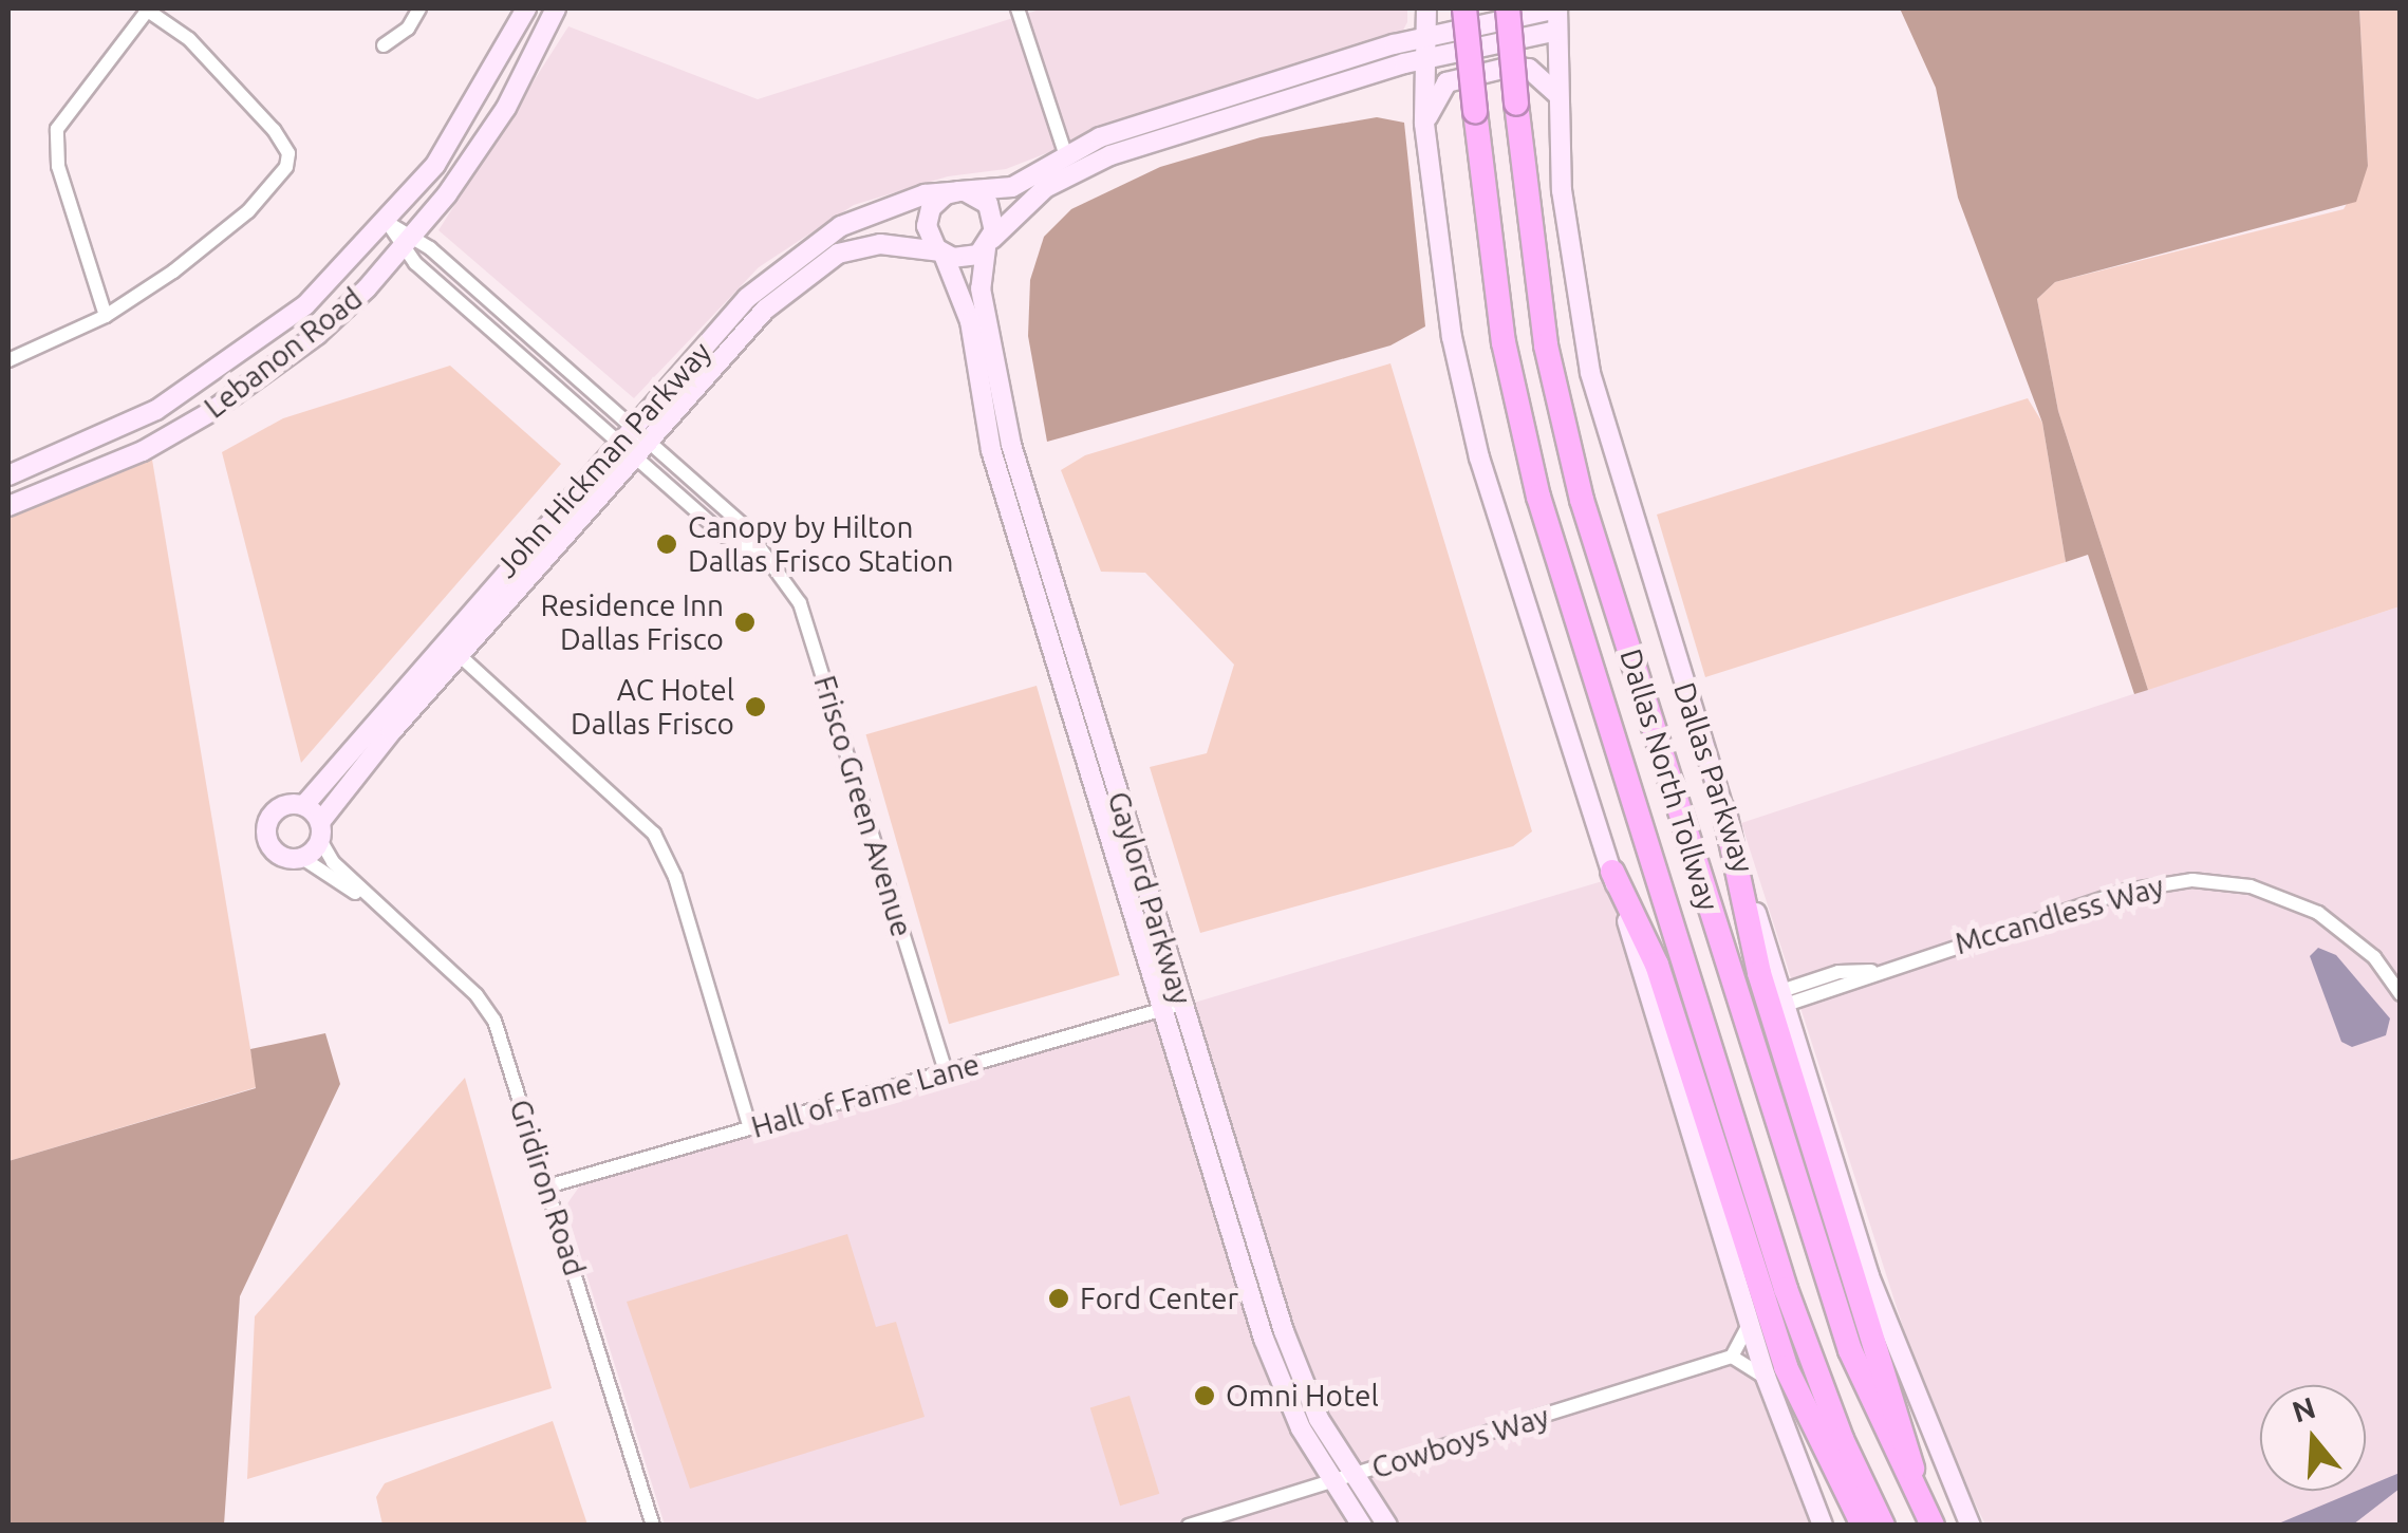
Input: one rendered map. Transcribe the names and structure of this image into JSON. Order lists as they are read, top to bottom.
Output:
{
  "streets": {
    "highway": ["Dallas North Tollway"],
    "street": [
      "Lebanon Road",
      "John Hickman Parkway",
      "Dallas Parkway",
      "Frisco Green Avenue",
      "Gaylord Parkway",
      "Mccandless Way",
      "Hall of Fame Lane",
      "Gridiron Road",
      "Cowboys Way"
    ]
  },
  "crossings": [
    ["Lebanon Road", "Frisco Green Avenue"],
    ["John Hickman Parkway", "Dallas Parkway"],
    ["John Hickman Parkway", "Frisco Green Avenue"],
    ["John Hickman Parkway", "Gaylord Parkway"],
    ["John Hickman Parkway", "Gridiron Road"],
    ["Dallas Parkway", "Mccandless Way"],
    ["Frisco Green Avenue", "Hall of Fame Lane"],
    ["Gaylord Parkway", "Hall of Fame Lane"],
    ["Gaylord Parkway", "Cowboys Way"],
    ["Hall of Fame Lane", "Gridiron Road"]
  ],
  "places": [
    "Canopy by Hilton Dallas Frisco Station",
    "Residence Inn Dallas Frisco",
    "AC Hotel Dallas Frisco",
    "Ford Center",
    "Omni Hotel"
  ],
  "north": "top"
}
